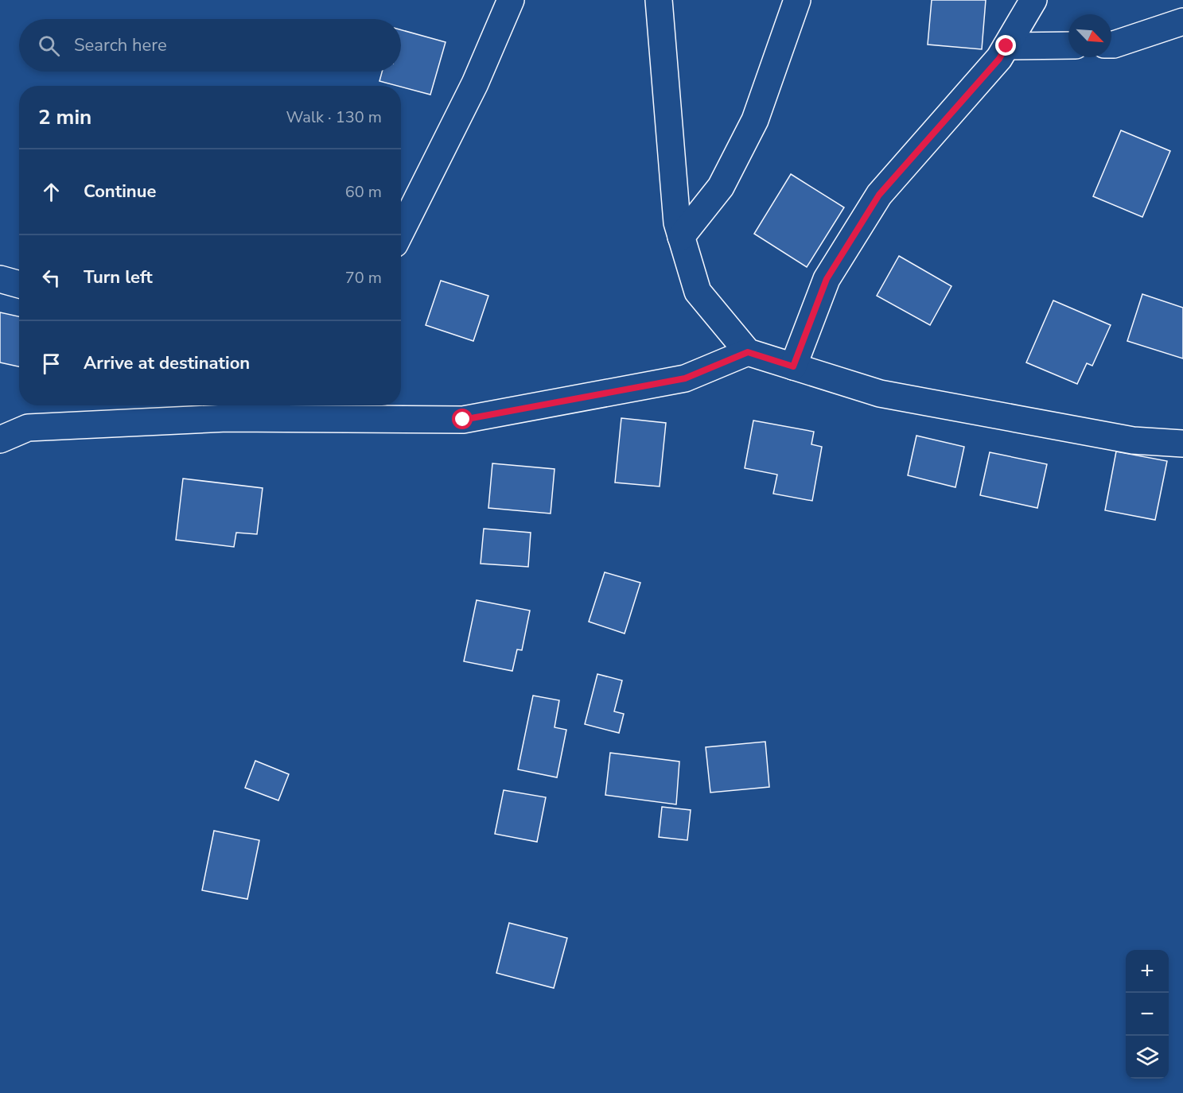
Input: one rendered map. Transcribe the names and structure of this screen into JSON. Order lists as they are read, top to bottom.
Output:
{
  "north": "bottom right",
  "page": {
    "search": "Search here",
    "heading": ["2 min", "Walk · 130 m"],
    "list": [
      ["Continue", "60 m"],
      ["Turn left", "70 m"],
      "Arrive at destination"
    ],
    "map_buttons": ["+", "−"]
  }
}
